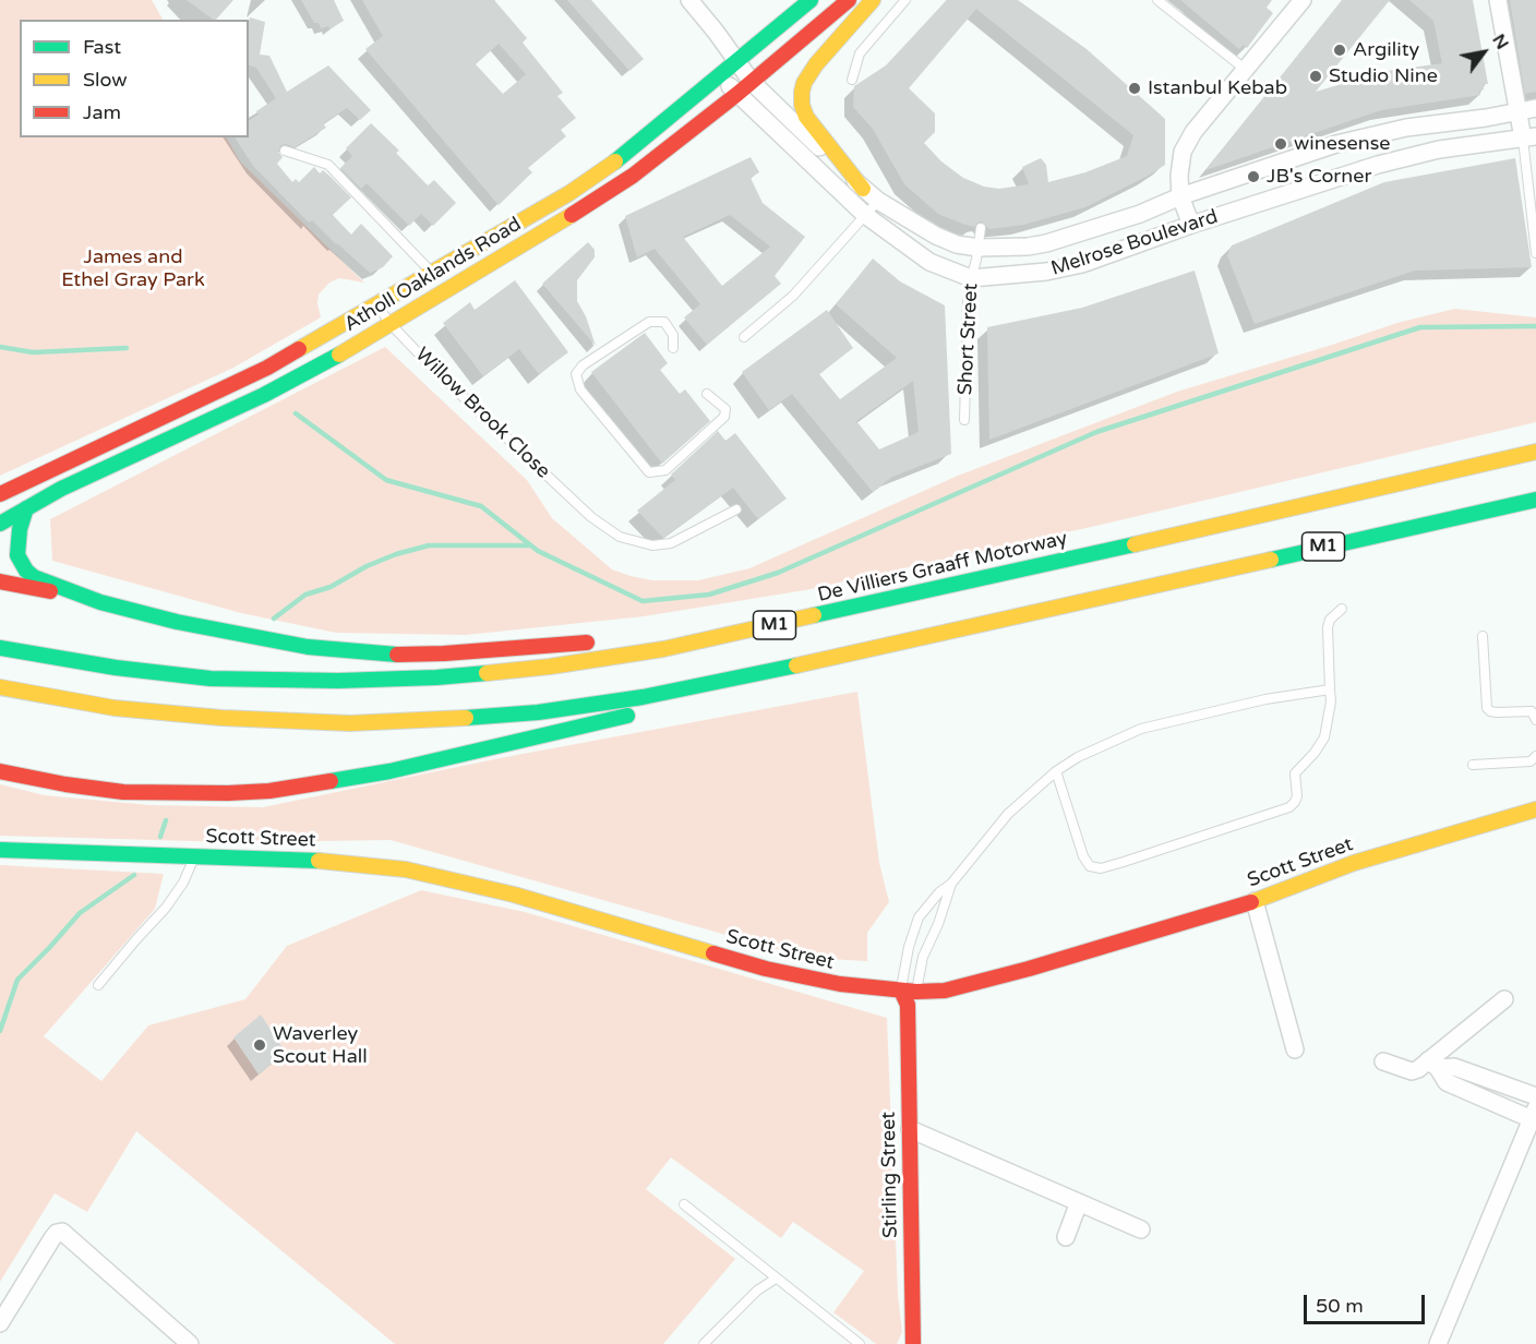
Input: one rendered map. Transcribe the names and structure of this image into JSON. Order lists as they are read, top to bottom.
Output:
{
  "streets": {
    "main road": [
      "Atholl Oaklands Road",
      "M1",
      "De Villiers Graaff Motorway",
      "Scott Street",
      "Stirling Street"
    ],
    "street": ["Melrose Boulevard"],
    "lane": ["Short Street", "Willow Brook Close"]
  },
  "crossings": [
    ["Melrose Boulevard", "Atholl Oaklands Road"],
    ["Melrose Boulevard", "Short Street"],
    ["Atholl Oaklands Road", "Willow Brook Close"],
    ["Scott Street", "Stirling Street"]
  ],
  "parks": ["James and Ethel Gray Park"],
  "places": [
    "Argility",
    "Studio Nine",
    "Istanbul Kebab",
    "winesense",
    "JB's Corner",
    "Waverley Scout Hall"
  ],
  "legend": ["Fast", "Slow", "Jam"],
  "scale_bar": "50 m",
  "north": "top right"
}
